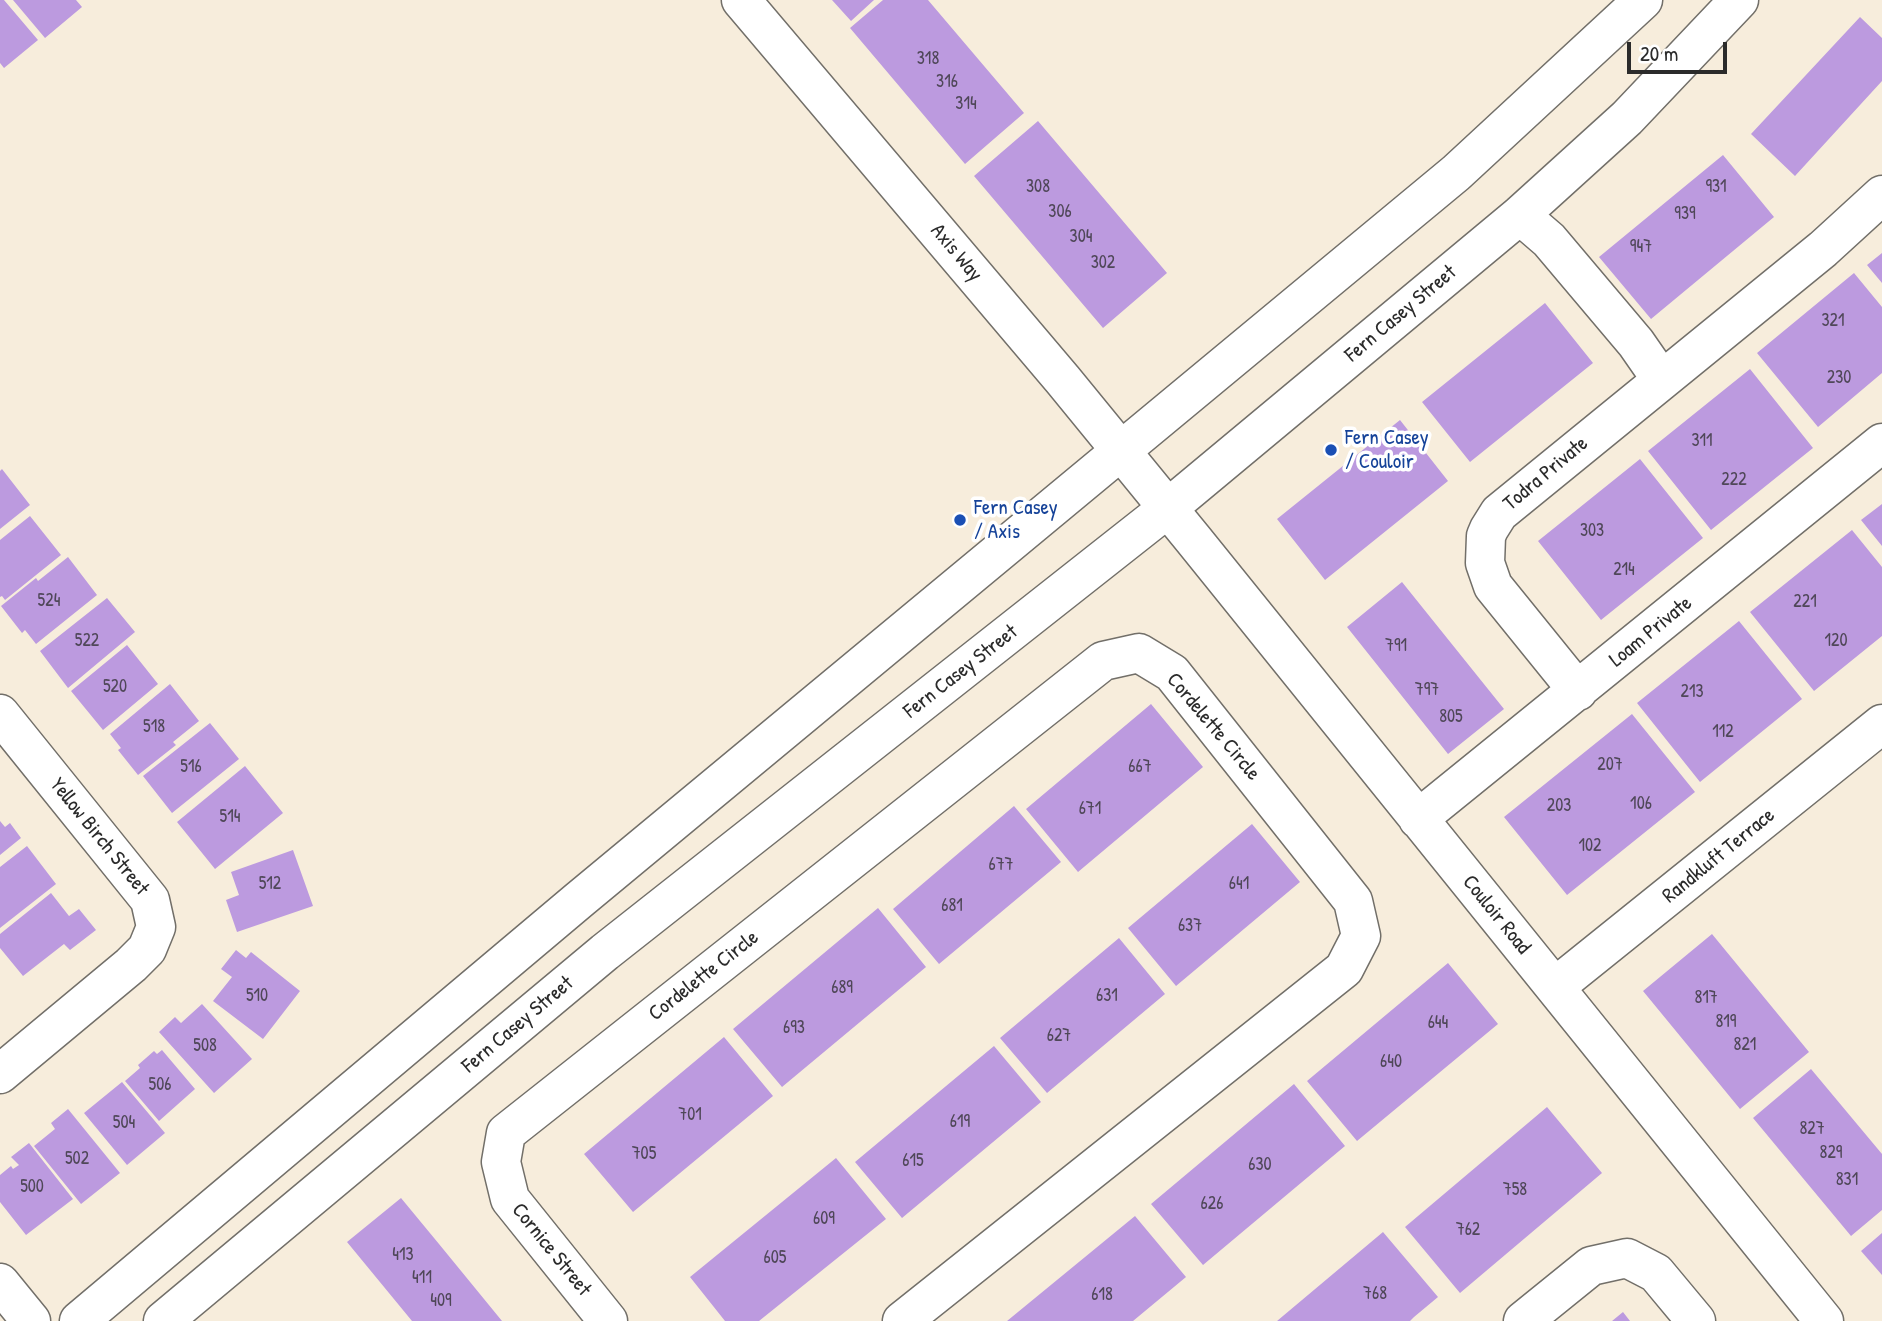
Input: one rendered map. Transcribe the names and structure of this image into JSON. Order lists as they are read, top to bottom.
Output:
{
  "streets": {
    "street": [
      "Axis Way",
      "Fern Casey Street",
      "Todra Private",
      "Loam Private",
      "Cordelette Circle",
      "Yellow Birch Street",
      "Randkluft Terrace",
      "Couloir Road",
      "Cornice Street"
    ]
  },
  "crossings": [
    ["Axis Way", "Fern Casey Street"],
    ["Axis Way", "Couloir Road"],
    ["Fern Casey Street", "Couloir Road"],
    ["Todra Private", "Loam Private"],
    ["Loam Private", "Couloir Road"],
    ["Cordelette Circle", "Cornice Street"],
    ["Randkluft Terrace", "Couloir Road"]
  ],
  "places": ["Fern Casey / Couloir", "Fern Casey / Axis"],
  "house_numbers": [
    "318",
    "316",
    "314",
    "308",
    "931",
    "306",
    "939",
    "304",
    "947",
    "302",
    "321",
    "230",
    "311",
    "222",
    "303",
    "214",
    "524",
    "221",
    "522",
    "120",
    "791",
    "520",
    "797",
    "213",
    "805",
    "518",
    "112",
    "207",
    "516",
    "667",
    "106",
    "203",
    "671",
    "514",
    "102",
    "677",
    "512",
    "641",
    "681",
    "637",
    "689",
    "510",
    "631",
    "817",
    "819",
    "644",
    "693",
    "627",
    "821",
    "508",
    "640",
    "506",
    "701",
    "619",
    "504",
    "827",
    "829",
    "705",
    "502",
    "615",
    "630",
    "831",
    "500",
    "758",
    "626",
    "609",
    "762",
    "413",
    "605",
    "411",
    "768",
    "618",
    "409"
  ],
  "scale_bar": "20 m"
}
